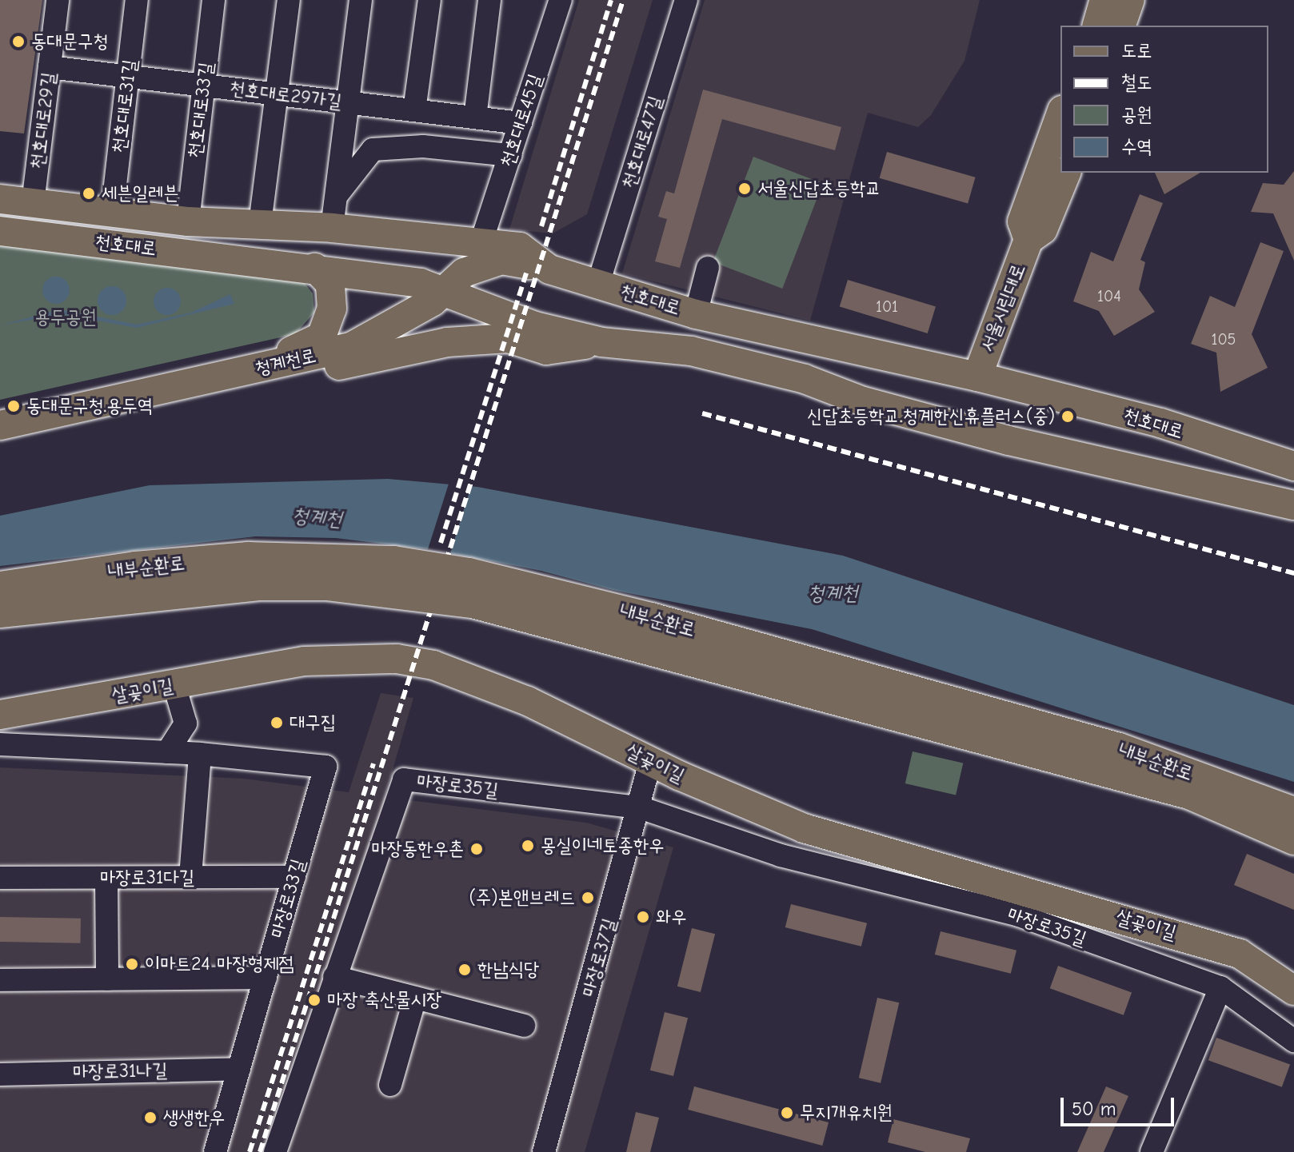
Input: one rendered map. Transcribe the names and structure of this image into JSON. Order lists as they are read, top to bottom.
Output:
{
  "streets": {
    "highway": ["내부순환로"],
    "main road": [
      "천호대로",
      "서울시립대로",
      "청계천로",
      "살곶이길"
    ],
    "street": [
      "천호대로29가길",
      "천호대로31길",
      "천호대로33길",
      "천호대로29길",
      "천호대로45길",
      "천호대로47길",
      "마장로35길",
      "마장로31다길",
      "마장로33길",
      "마장로37길",
      "마장로31나길"
    ]
  },
  "crossings": [
    ["천호대로29가길", "천호대로31길"],
    ["천호대로29가길", "천호대로33길"],
    ["천호대로29가길", "천호대로29길"],
    ["천호대로29가길", "천호대로45길"],
    ["천호대로31길", "천호대로"],
    ["천호대로33길", "천호대로"],
    ["천호대로29길", "천호대로"],
    ["천호대로45길", "천호대로"],
    ["천호대로47길", "천호대로"],
    ["천호대로", "서울시립대로"],
    ["천호대로", "청계천로"],
    ["살곶이길", "마장로37길"],
    ["마장로35길", "마장로37길"],
    ["마장로31다길", "마장로33길"],
    ["마장로33길", "마장로31나길"]
  ],
  "water": ["청계천"],
  "parks": ["용두공원"],
  "places": [
    "동대문구청",
    "서울신답초등학교",
    "세븐일레븐",
    "동대문구청.용두역",
    "신답초등학교.청계한신휴플러스(중)",
    "대구집",
    "몽실이네토종한우",
    "마장동한우촌",
    "(주)본앤브레드",
    "와우",
    "이마트24 마장형제점",
    "한남식당",
    "마장 축산물시장",
    "무지개유치원",
    "생생한우"
  ],
  "house_numbers": ["104", "101", "105"],
  "legend": [
    "도로",
    "철도",
    "공원",
    "수역"
  ],
  "scale_bar": "50 m"
}
